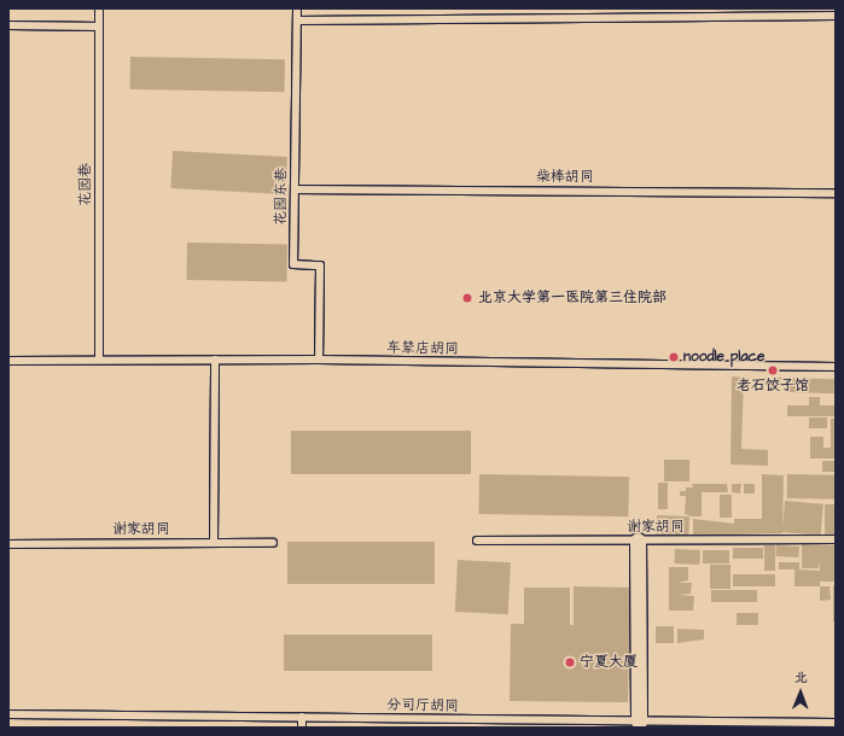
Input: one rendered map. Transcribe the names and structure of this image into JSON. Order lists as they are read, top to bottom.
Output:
{
  "streets": {
    "lane": [
      "柴棒胡同",
      "花园巷",
      "花园东巷",
      "车辇店胡同",
      "谢家胡同",
      "分司厅胡同"
    ]
  },
  "crossings": [
    ["柴棒胡同", "花园东巷"],
    ["花园巷", "车辇店胡同"],
    ["花园东巷", "车辇店胡同"]
  ],
  "places": [
    "北京大学第一医院第三住院部",
    "noodle place",
    "老石饺子馆",
    "宁夏大厦"
  ],
  "north": "top"
}
